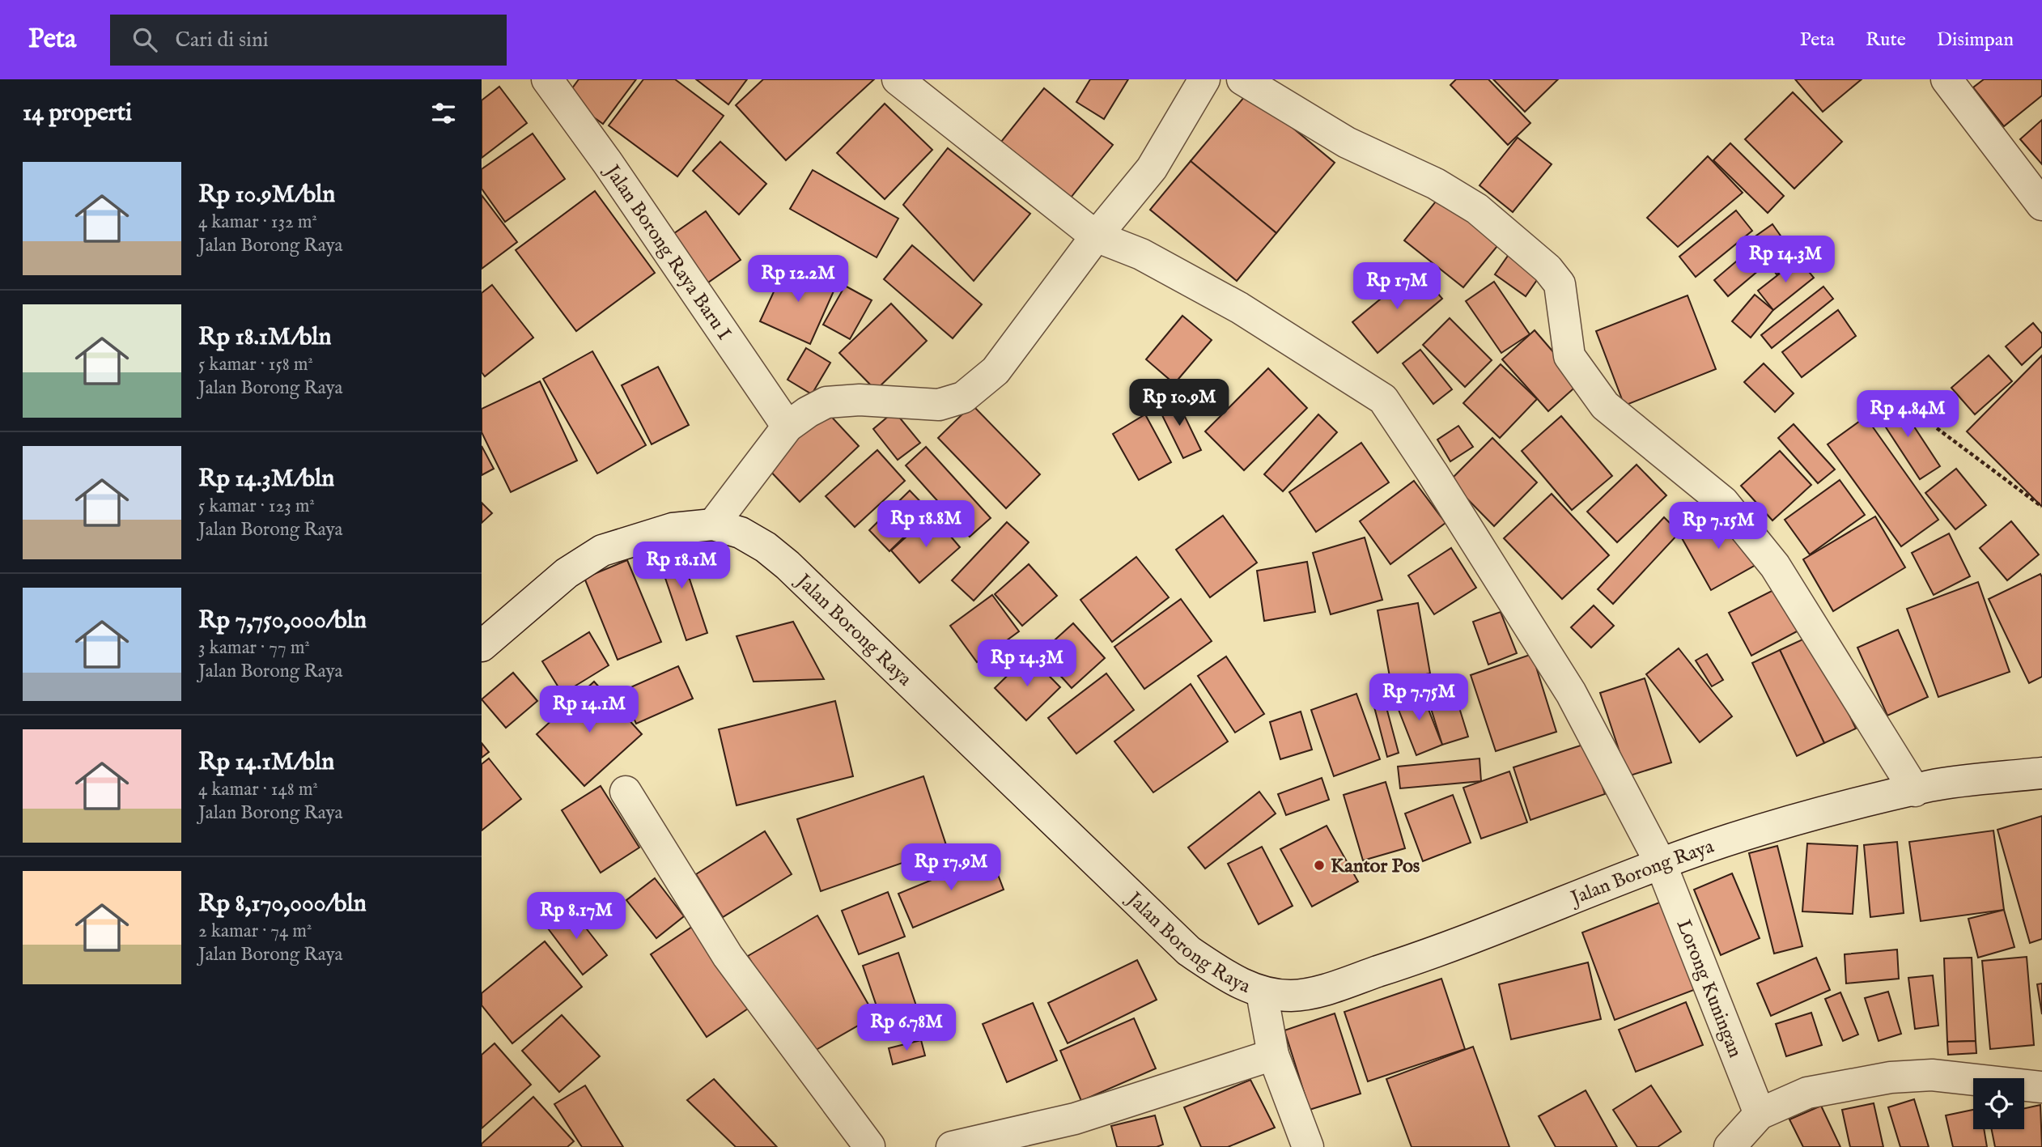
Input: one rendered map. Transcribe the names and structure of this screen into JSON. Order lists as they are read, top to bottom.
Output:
{
  "streets": {
    "street": ["Jalan Borong Raya Baru I", "Jalan Borong Raya", "Lorong Kuningan"]
  },
  "crossings": [
    ["Jalan Borong Raya", "Lorong Kuningan"]
  ],
  "places": ["Kantor Pos"],
  "page": {
    "header": "Peta",
    "search": "Cari di sini",
    "nav": ["Peta", "Rute", "Disimpan"],
    "heading": "14 properti",
    "list": [
      {
        "name": "Rp 10.9M/bln",
        "note": "4 kamar · 132 m² · Jalan Borong Raya"
      },
      {
        "name": "Rp 18.1M/bln",
        "note": "5 kamar · 158 m² · Jalan Borong Raya"
      },
      {
        "name": "Rp 14.3M/bln",
        "note": "5 kamar · 123 m² · Jalan Borong Raya"
      },
      {
        "name": "Rp 7,750,000/bln",
        "note": "3 kamar · 77 m² · Jalan Borong Raya"
      },
      {
        "name": "Rp 14.1M/bln",
        "note": "4 kamar · 148 m² · Jalan Borong Raya"
      },
      {
        "name": "Rp 8,170,000/bln",
        "note": "2 kamar · 74 m² · Jalan Borong Raya"
      }
    ],
    "price": [
      "Rp 14.3M",
      "Rp 12.2M",
      "Rp 17M",
      "Rp 10.9M",
      "Rp 4.84M",
      "Rp 18.8M",
      "Rp 7.15M",
      "Rp 18.1M",
      "Rp 14.3M",
      "Rp 7.75M",
      "Rp 14.1M",
      "Rp 17.9M",
      "Rp 8.17M",
      "Rp 6.78M"
    ]
  }
}
